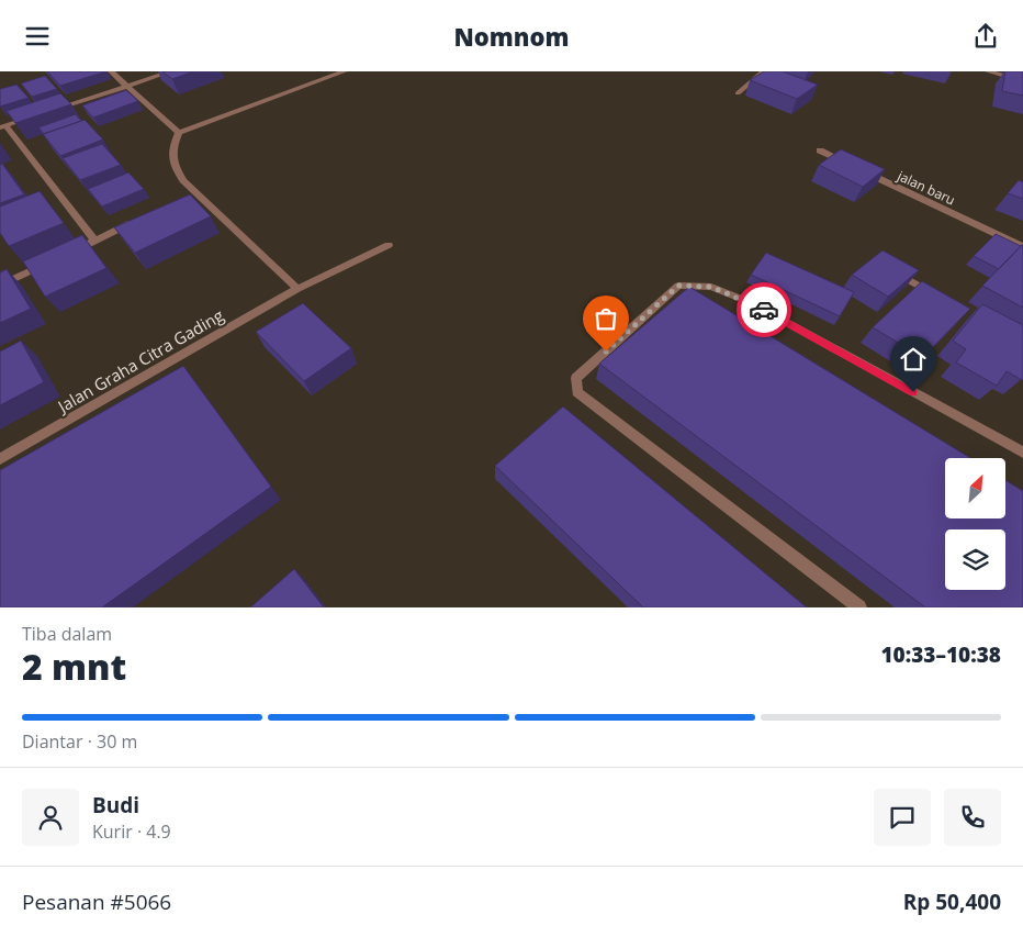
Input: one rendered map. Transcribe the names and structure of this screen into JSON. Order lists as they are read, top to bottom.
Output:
{
  "streets": {
    "street": ["jalan baru", "Jalan Graha Citra Gading"]
  },
  "north": "top right",
  "page": {
    "header": "Nomnom",
    "heading": ["2 mnt", "Tiba dalam", "10:33–10:38"],
    "panel": [
      "Budi",
      "Kurir · 4.9",
      "Pesanan #5066",
      "Rp 50,400"
    ],
    "bar": "Diantar · 30 m"
  }
}
